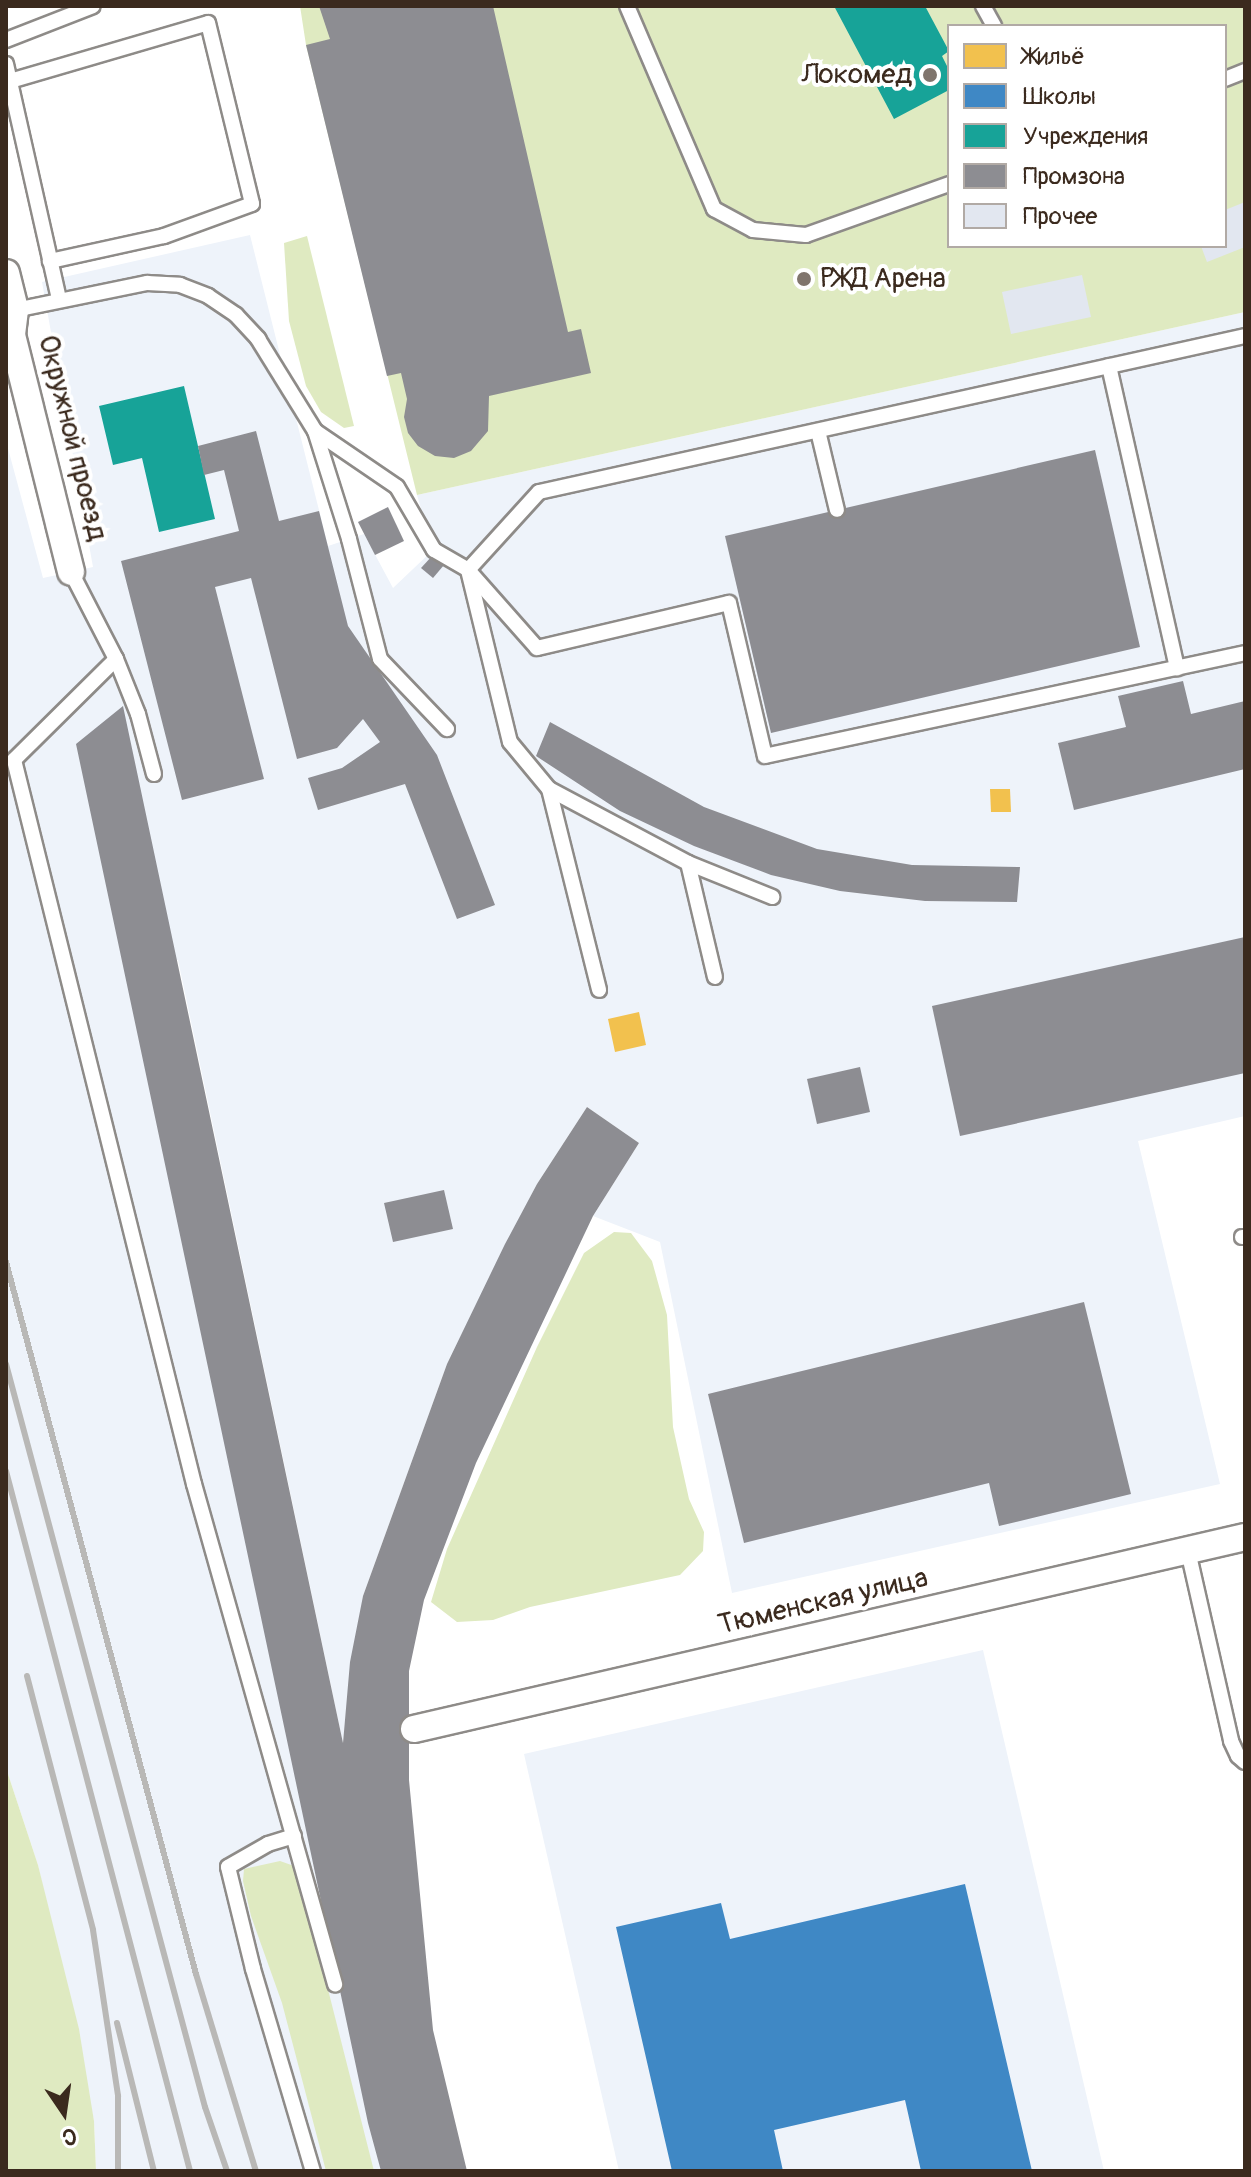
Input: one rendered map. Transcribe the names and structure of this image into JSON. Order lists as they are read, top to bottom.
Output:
{
  "streets": {
    "street": ["Окружной проезд", "Тюменская улица"]
  },
  "places": ["Локомед", "РЖД Арена"],
  "legend": [
    "Жильё",
    "Школы",
    "Учреждения",
    "Промзона",
    "Прочее"
  ],
  "north": "bottom"
}
